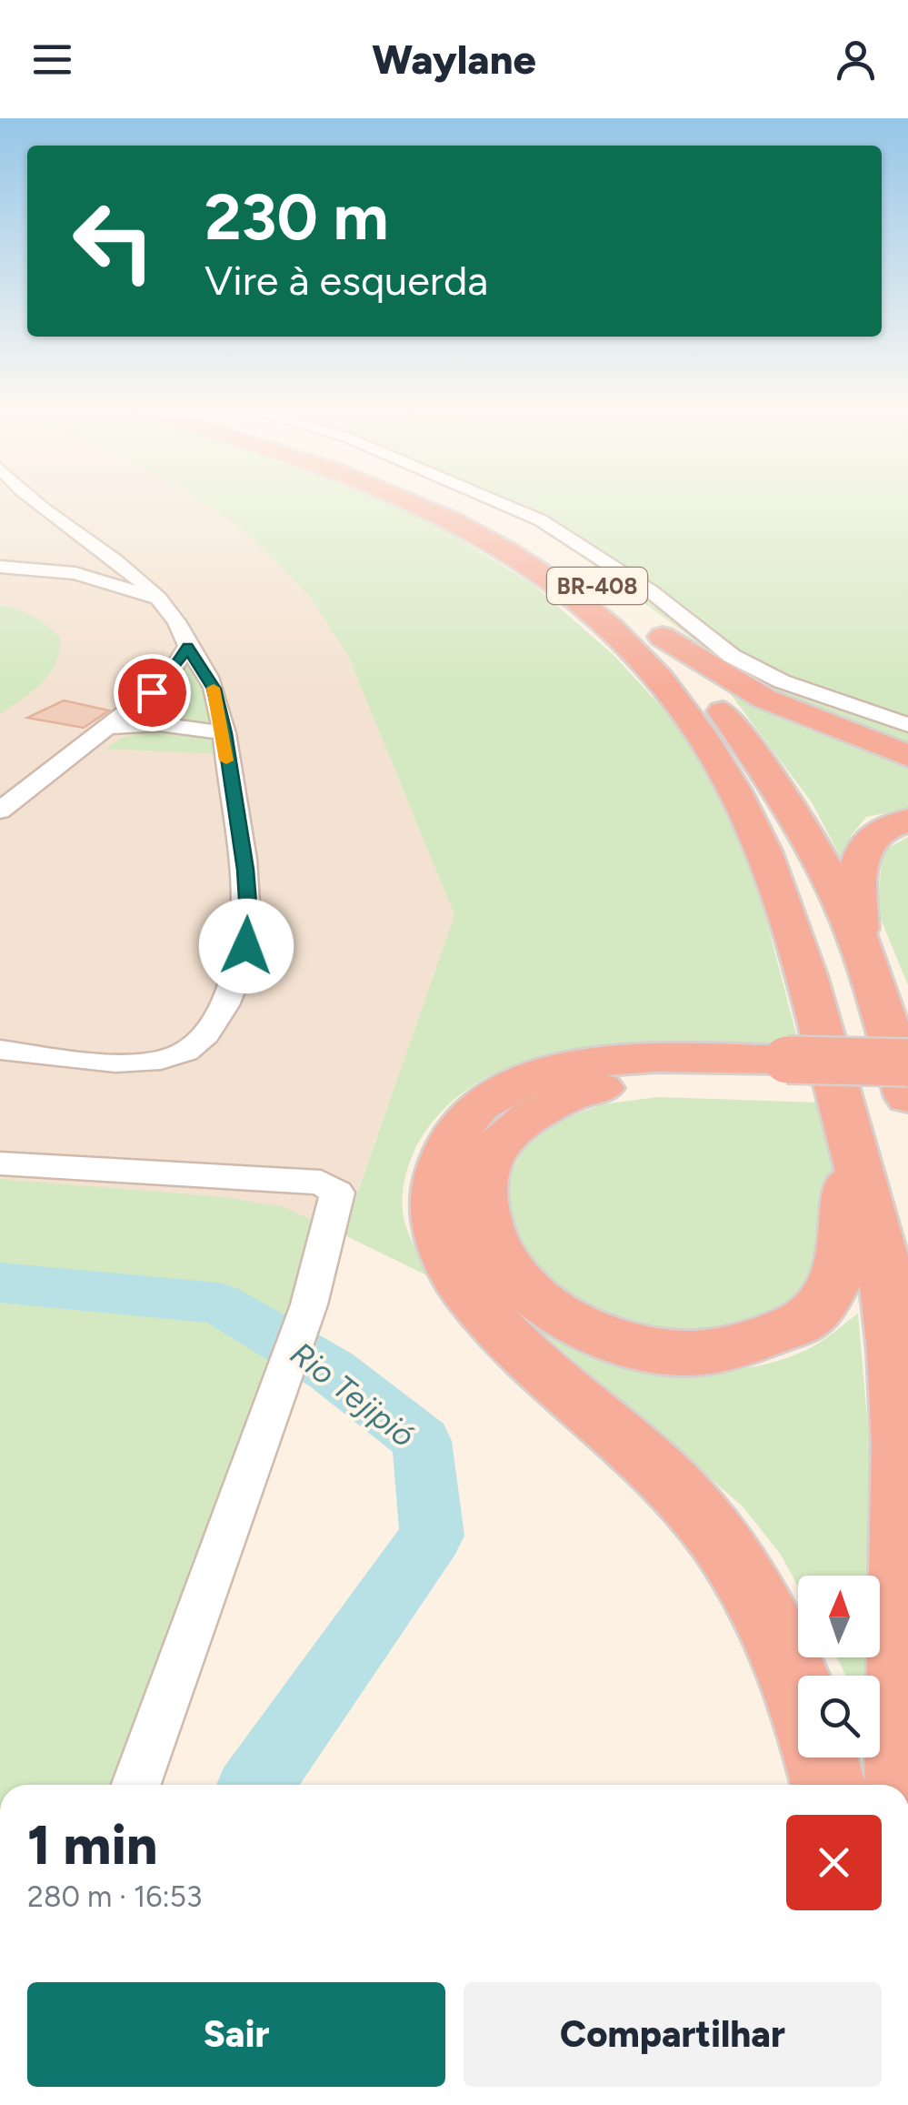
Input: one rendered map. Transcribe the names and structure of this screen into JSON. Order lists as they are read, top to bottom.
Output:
{
  "streets": {
    "highway": ["BR-408"]
  },
  "water": ["Rio Tejipió"],
  "north": "top",
  "page": {
    "header": "Waylane",
    "turn": ["230 m", "Vire à esquerda"],
    "heading": ["1 min", "280 m · 16:53"],
    "buttons": ["Sair", "Compartilhar"]
  }
}
